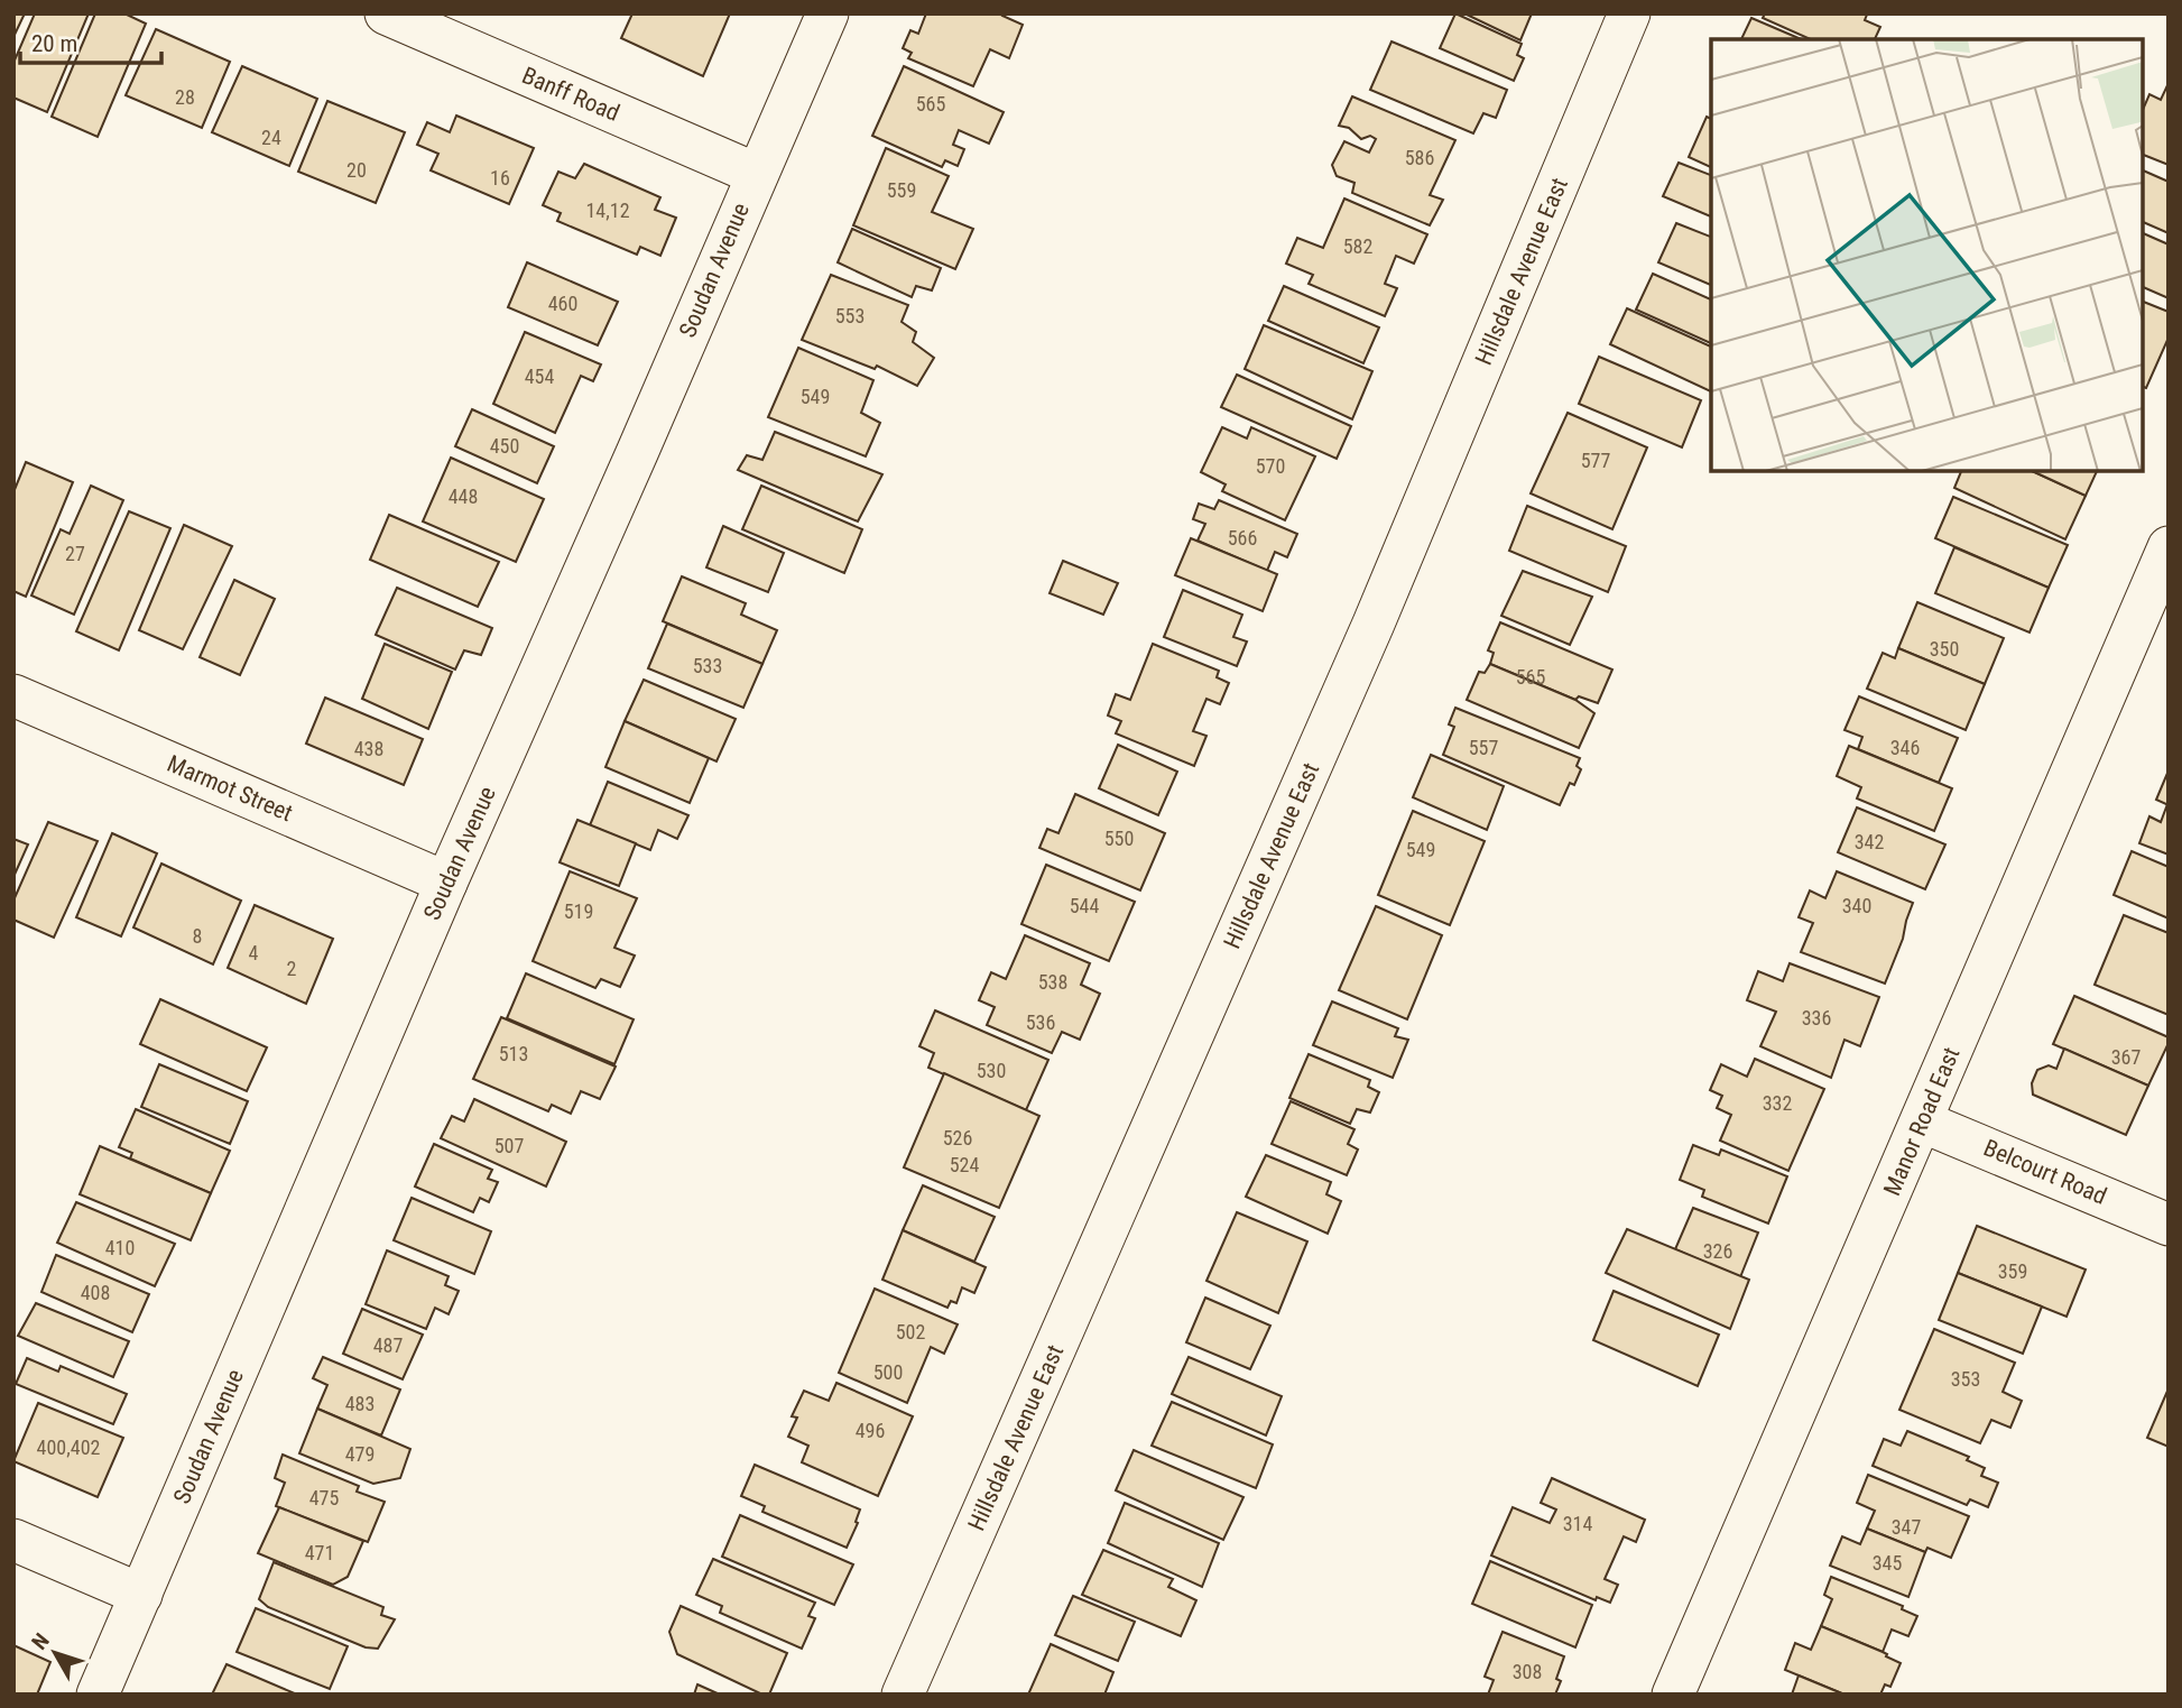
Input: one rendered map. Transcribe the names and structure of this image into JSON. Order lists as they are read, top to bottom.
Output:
{
  "streets": {
    "street": [
      "Banff Road",
      "Soudan Avenue",
      "Hillsdale Avenue East",
      "Marmot Street",
      "Manor Road East",
      "Belcourt Road"
    ]
  },
  "crossings": [
    ["Banff Road", "Soudan Avenue"],
    ["Soudan Avenue", "Marmot Street"],
    ["Manor Road East", "Belcourt Road"]
  ],
  "house_numbers": [
    "28",
    "565",
    "24",
    "586",
    "20",
    "16",
    "559",
    "14,12",
    "582",
    "460",
    "553",
    "454",
    "549",
    "450",
    "577",
    "570",
    "448",
    "566",
    "27",
    "350",
    "533",
    "565",
    "557",
    "346",
    "438",
    "550",
    "342",
    "549",
    "544",
    "340",
    "519",
    "8",
    "4",
    "2",
    "538",
    "336",
    "536",
    "513",
    "367",
    "530",
    "332",
    "526",
    "507",
    "524",
    "410",
    "326",
    "359",
    "408",
    "502",
    "487",
    "500",
    "353",
    "483",
    "496",
    "400,402",
    "479",
    "475",
    "314",
    "347",
    "471",
    "345",
    "308"
  ],
  "scale_bar": "20 m",
  "north": "top left"
}
